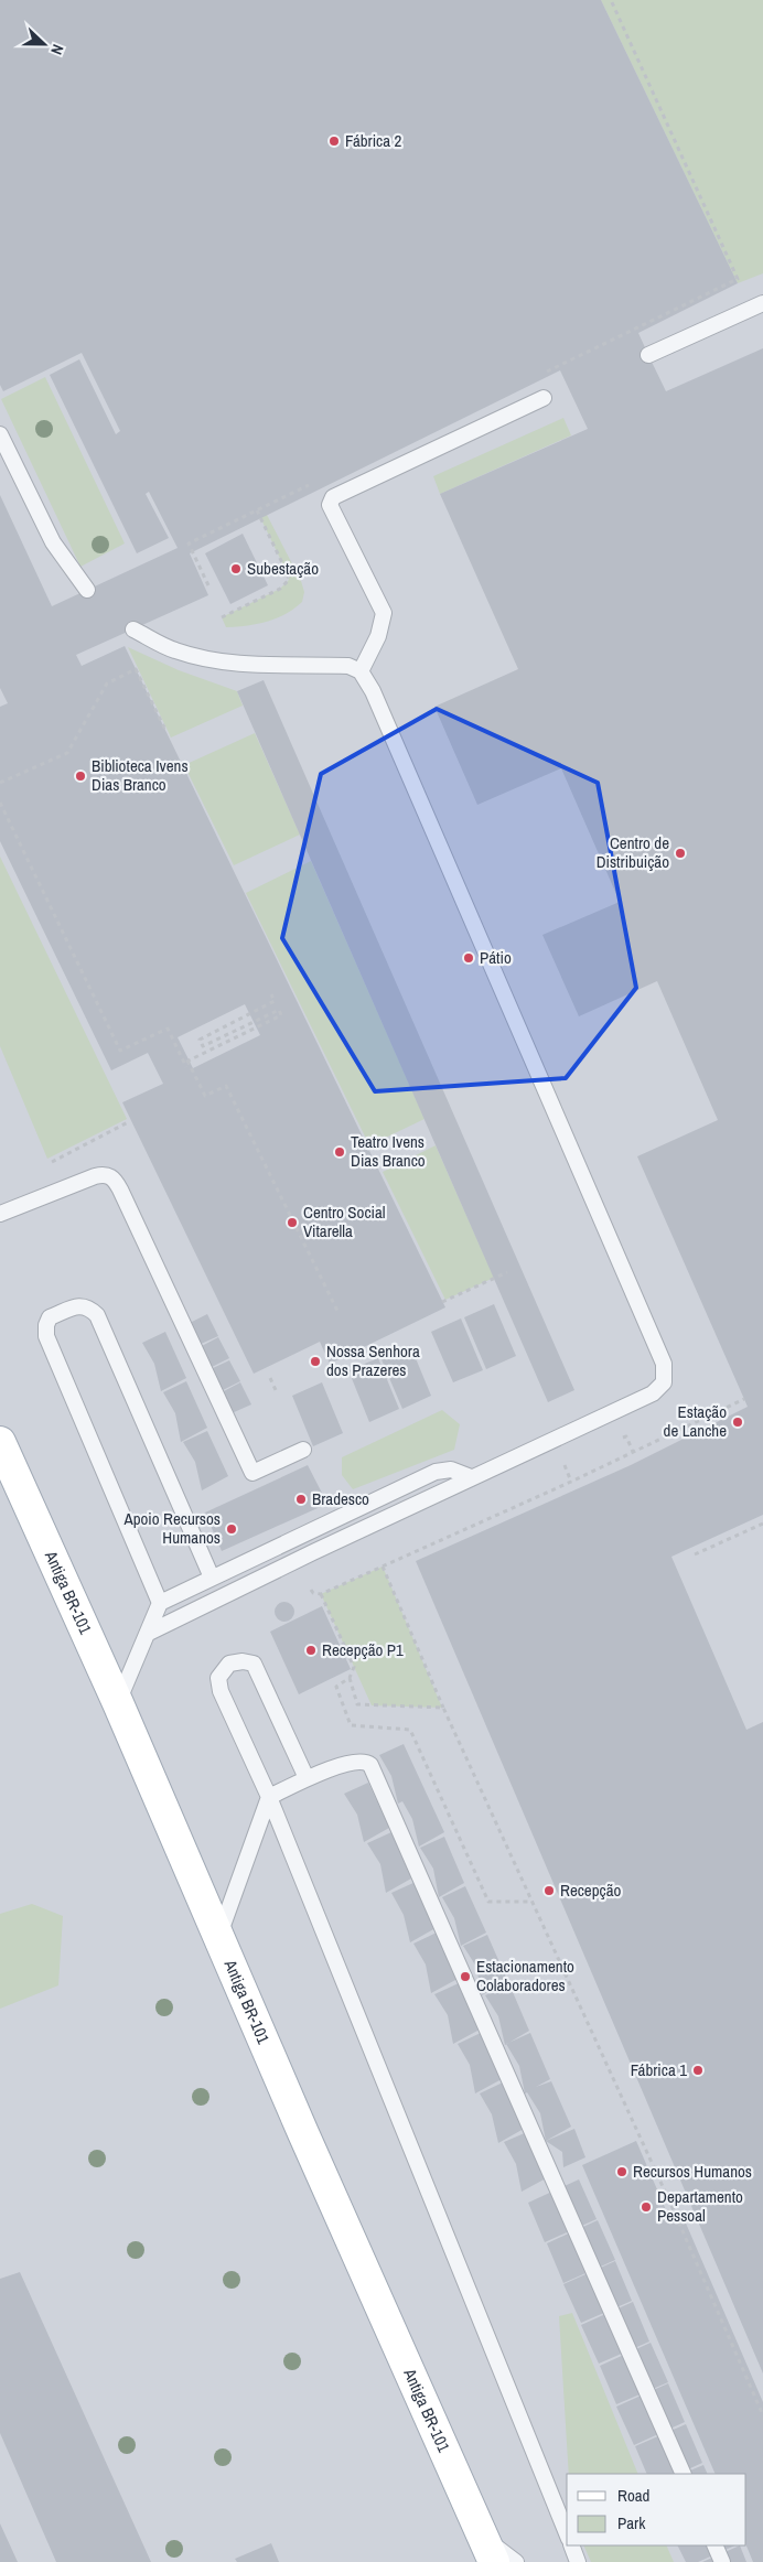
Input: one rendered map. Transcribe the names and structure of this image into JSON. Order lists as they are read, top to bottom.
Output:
{
  "streets": {
    "main road": ["Antiga BR-101"]
  },
  "places": [
    "Fábrica 2",
    "Subestação",
    "Biblioteca Ivens Dias Branco",
    "Centro de Distribuição",
    "Pátio",
    "Teatro Ivens Dias Branco",
    "Centro Social Vitarella",
    "Nossa Senhora dos Prazeres",
    "Estação de Lanche",
    "Bradesco",
    "Apoio Recursos Humanos",
    "Recepção P1",
    "Recepção",
    "Estacionamento Colaboradores",
    "Fábrica 1",
    "Recursos Humanos",
    "Departamento Pessoal"
  ],
  "legend": ["Road", "Park"],
  "north": "right"
}
